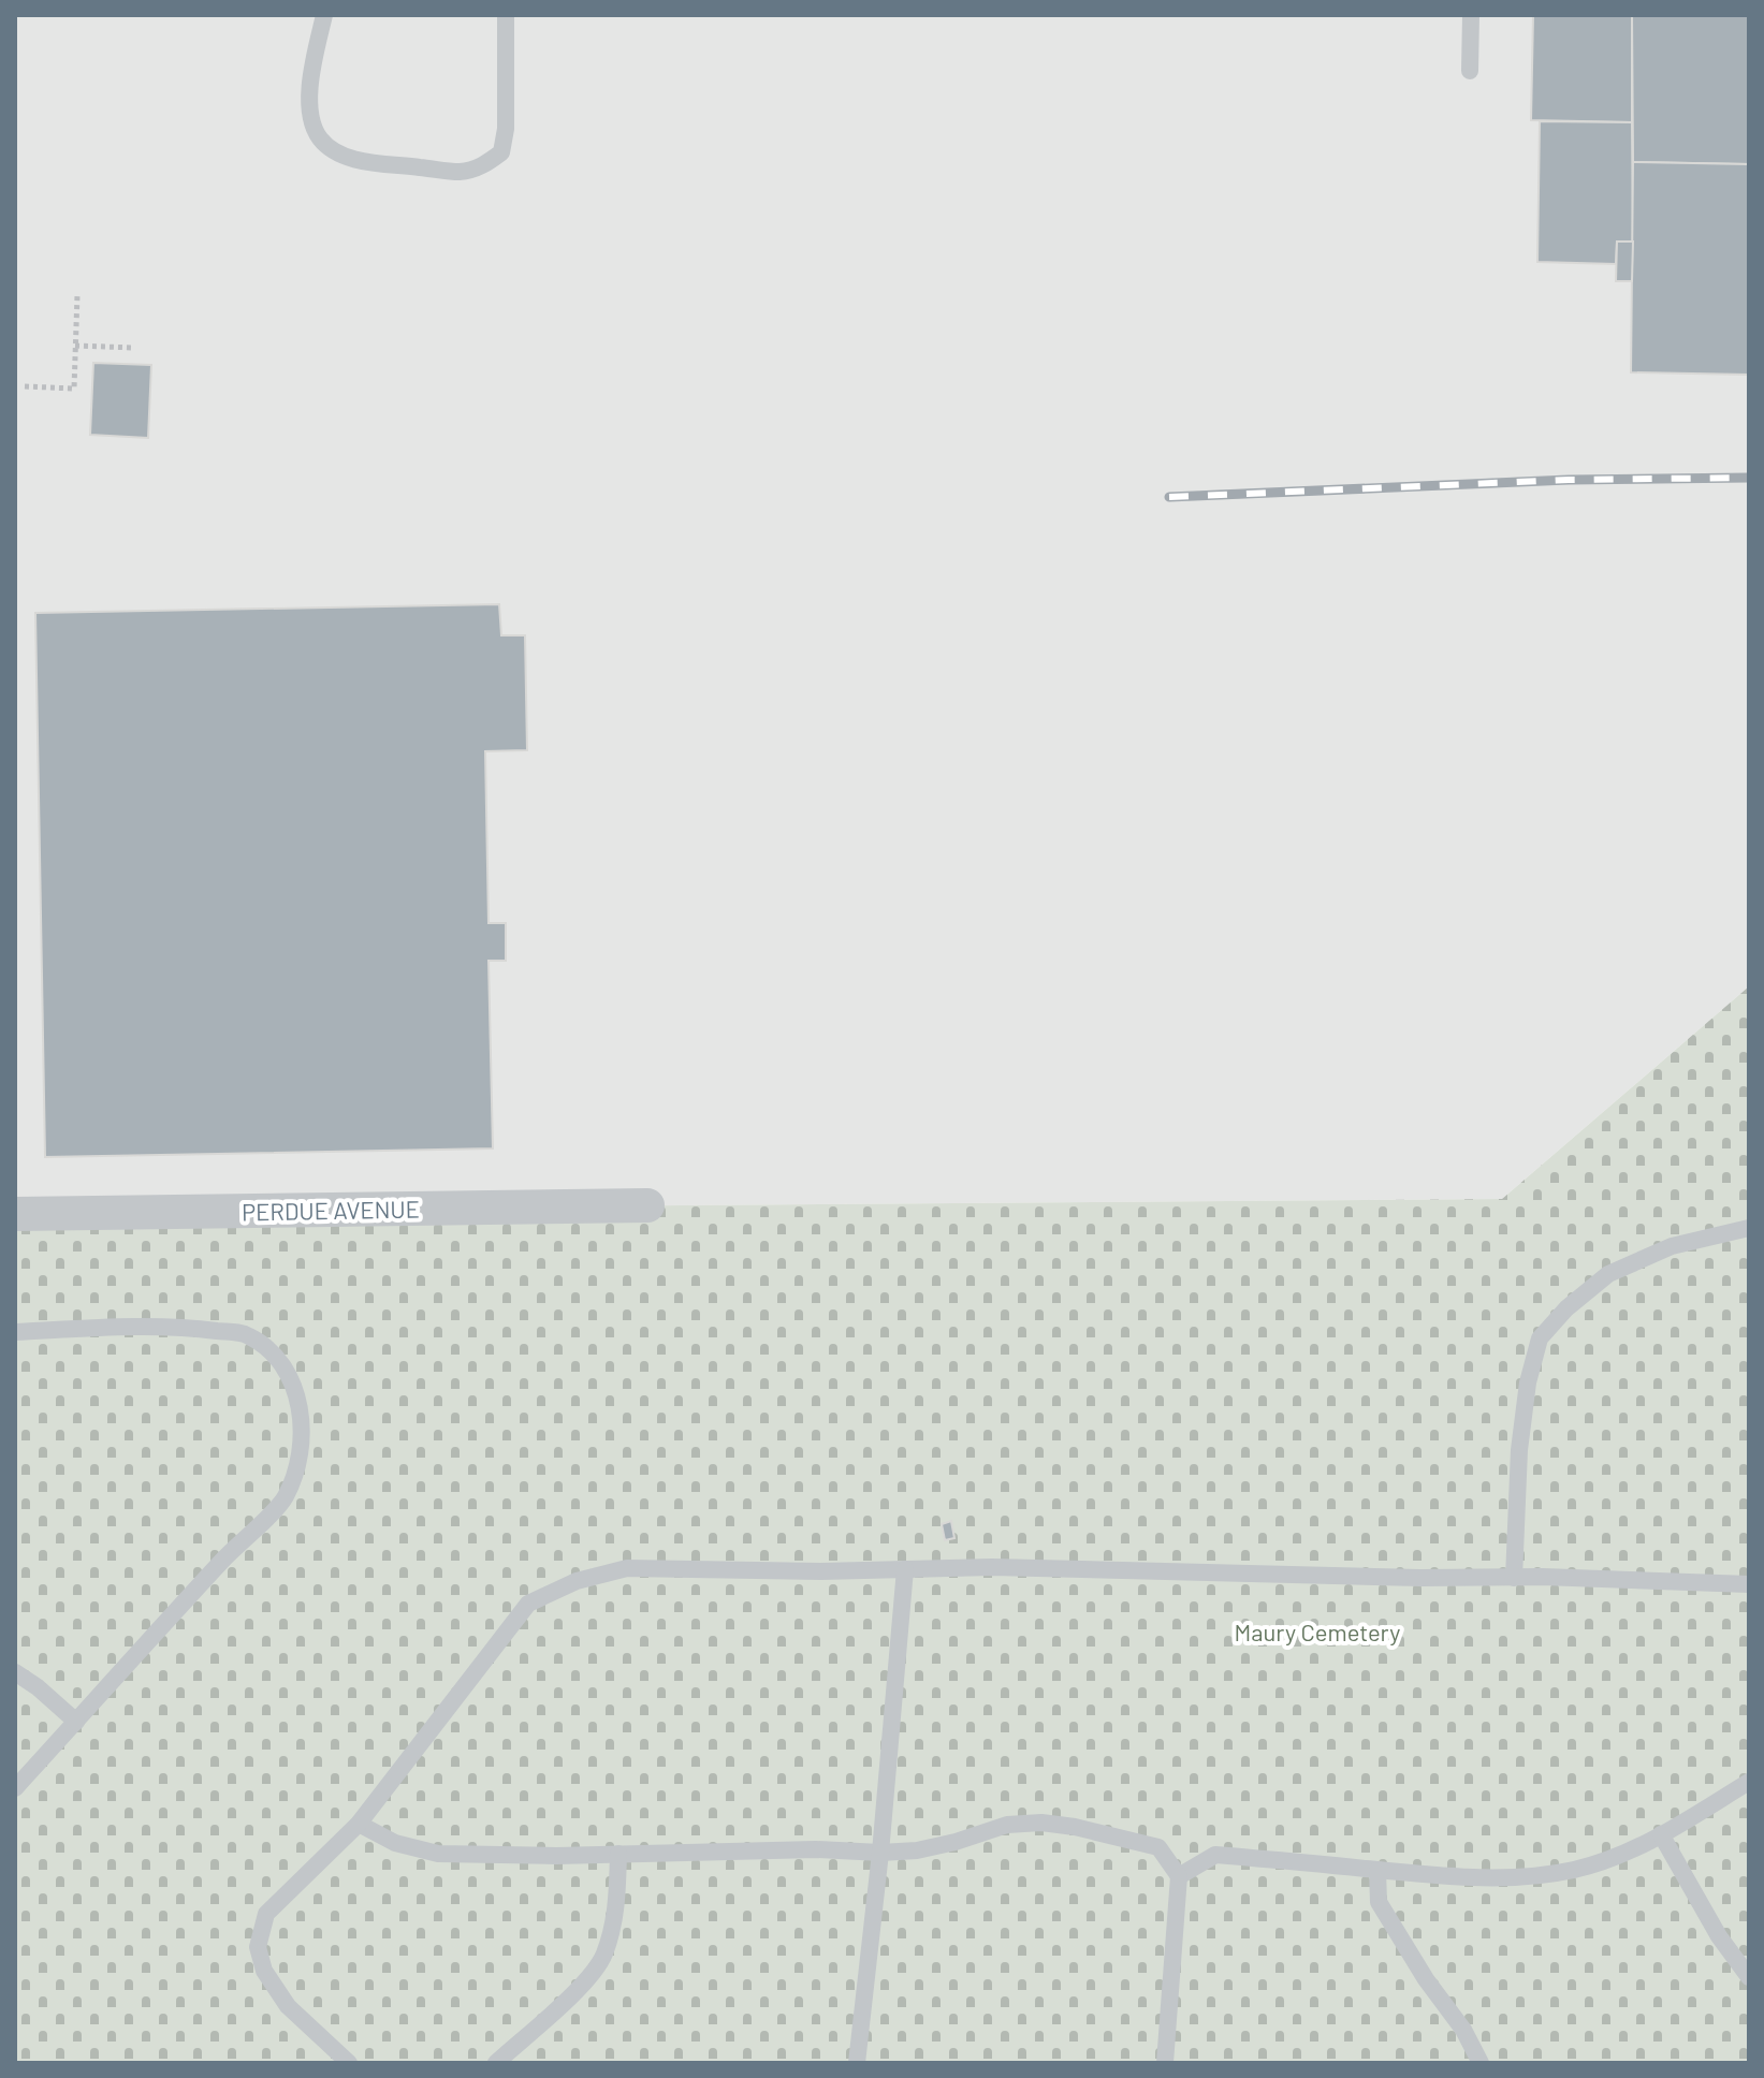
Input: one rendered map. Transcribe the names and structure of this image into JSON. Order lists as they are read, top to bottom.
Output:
{
  "streets": {
    "street": ["PERDUE AVENUE"]
  },
  "parks": ["Maury Cemetery"]
}
